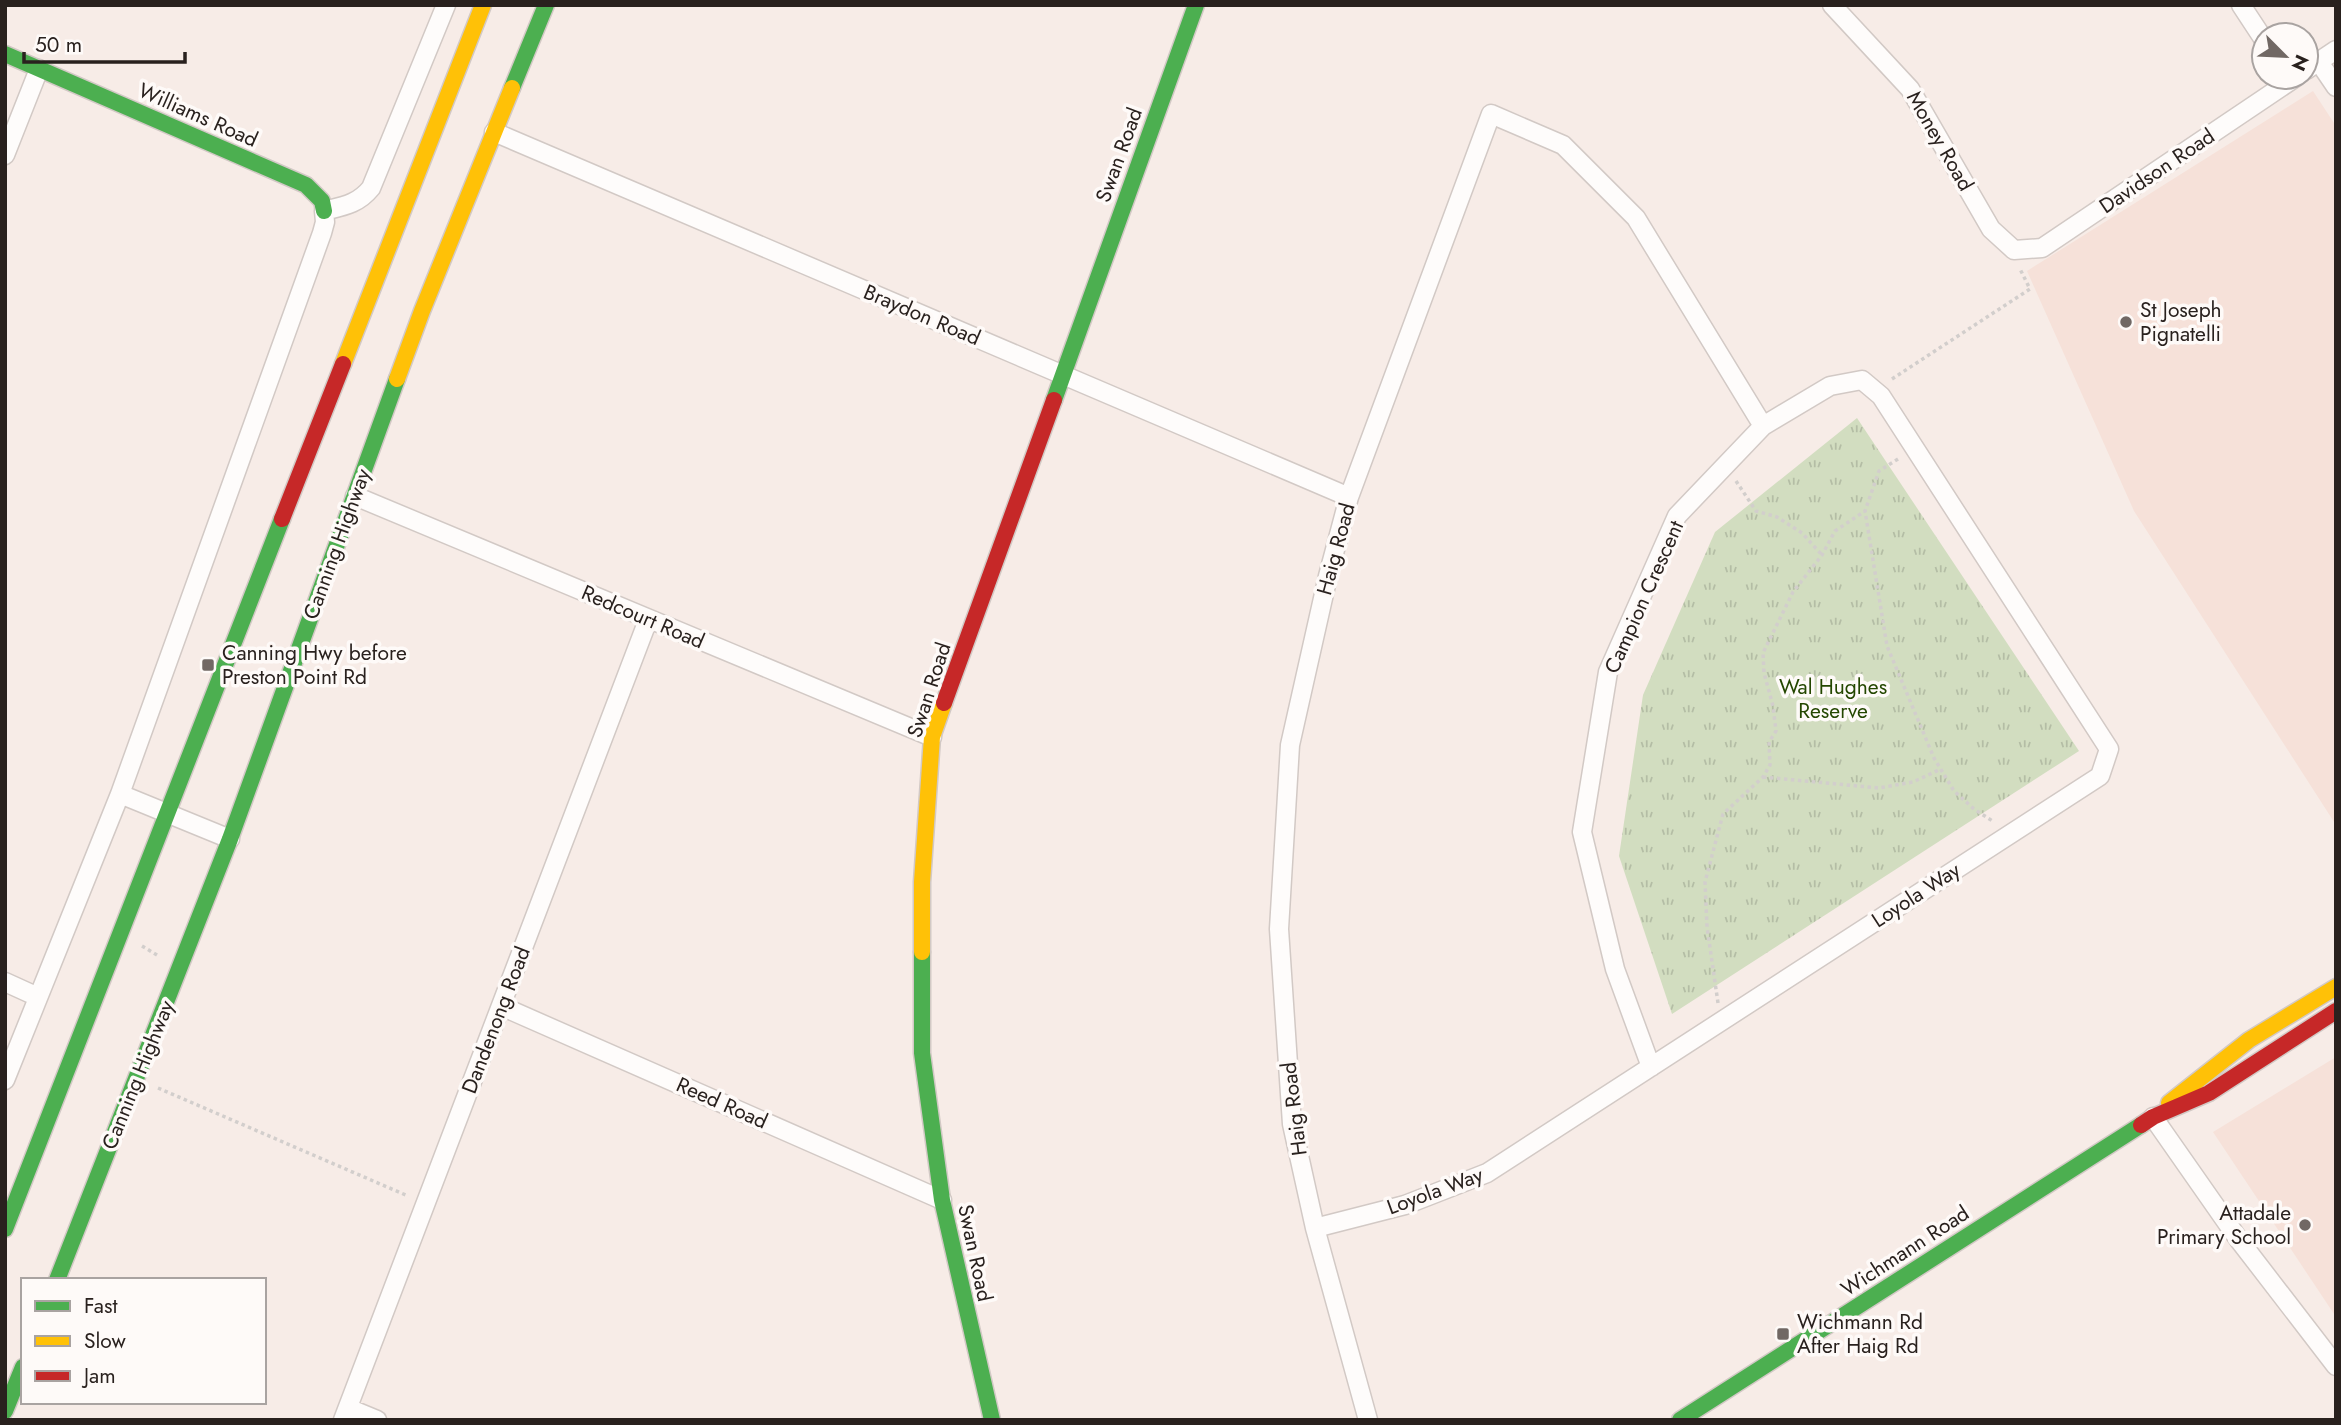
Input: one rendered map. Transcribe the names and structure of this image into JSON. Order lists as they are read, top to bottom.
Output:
{
  "streets": {
    "main road": [
      "Williams Road",
      "Swan Road",
      "Canning Highway",
      "Wichmann Road"
    ],
    "street": [
      "Money Road",
      "Davidson Road",
      "Braydon Road",
      "Haig Road",
      "Campion Crescent",
      "Redcourt Road",
      "Loyola Way",
      "Dandenong Road",
      "Reed Road"
    ]
  },
  "crossings": [
    ["Money Road", "Davidson Road"],
    ["Swan Road", "Braydon Road"],
    ["Swan Road", "Redcourt Road"],
    ["Swan Road", "Reed Road"],
    ["Braydon Road", "Canning Highway"],
    ["Braydon Road", "Haig Road"],
    ["Canning Highway", "Redcourt Road"],
    ["Haig Road", "Campion Crescent"],
    ["Haig Road", "Loyola Way"],
    ["Campion Crescent", "Loyola Way"],
    ["Redcourt Road", "Dandenong Road"],
    ["Dandenong Road", "Reed Road"]
  ],
  "parks": ["Wal Hughes Reserve"],
  "places": {
    "other": ["St Joseph Pignatelli", "Attadale Primary School"],
    "transit": ["Canning Hwy before Preston Point Rd", "Wichmann Rd After Haig Rd"]
  },
  "legend": ["Fast", "Slow", "Jam"],
  "scale_bar": "50 m",
  "north": "bottom right"
}
